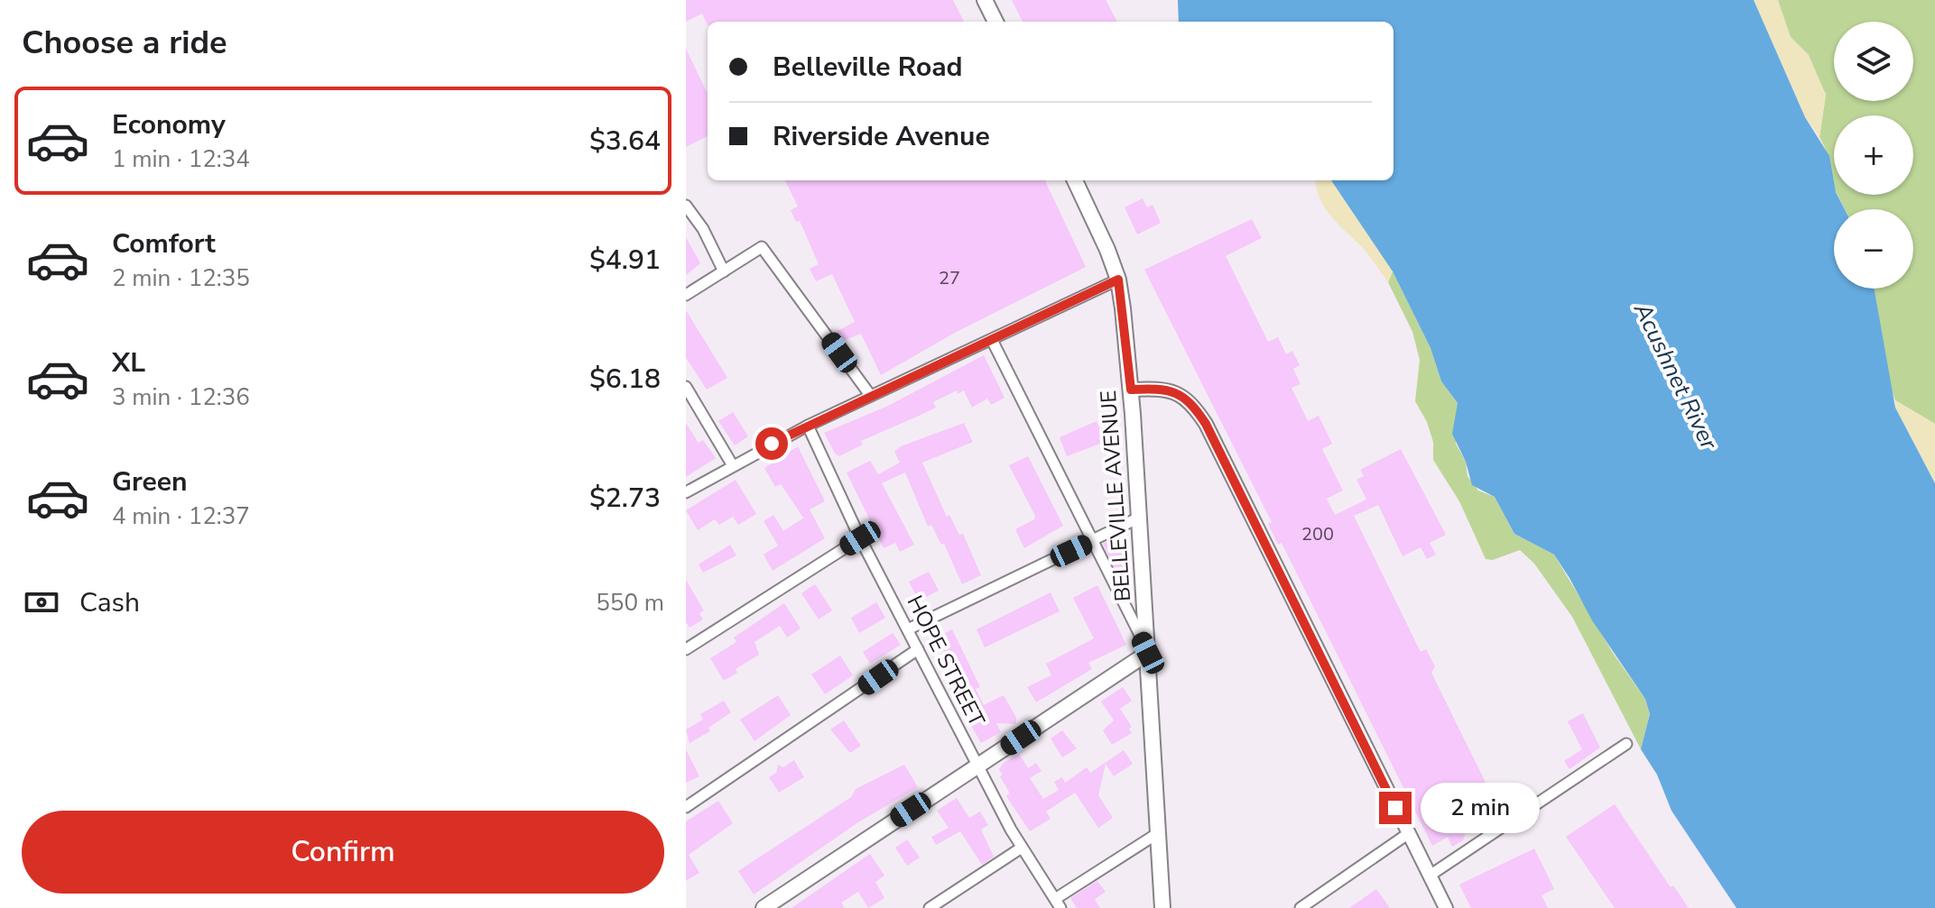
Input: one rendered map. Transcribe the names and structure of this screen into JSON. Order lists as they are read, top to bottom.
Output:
{
  "streets": {
    "main road": ["BELLEVILLE AVENUE"],
    "street": ["HOPE STREET"]
  },
  "water": ["Acushnet River"],
  "house_numbers": ["27", "200"],
  "page": {
    "heading": "Choose a ride",
    "map_buttons": ["+", "−"],
    "banner": ["Belleville Road", "Riverside Avenue"],
    "list": [
      {
        "name": "Economy",
        "note": "1 min · 12:34",
        "value": "$3.64"
      },
      {
        "name": "Comfort",
        "note": "2 min · 12:35",
        "value": "$4.91"
      },
      {
        "name": "XL",
        "note": "3 min · 12:36",
        "value": "$6.18"
      },
      {
        "name": "Green",
        "note": "4 min · 12:37",
        "value": "$2.73"
      }
    ],
    "pay": ["Cash", "550 m"],
    "bubble": "2 min",
    "buttons": "Confirm"
  }
}
